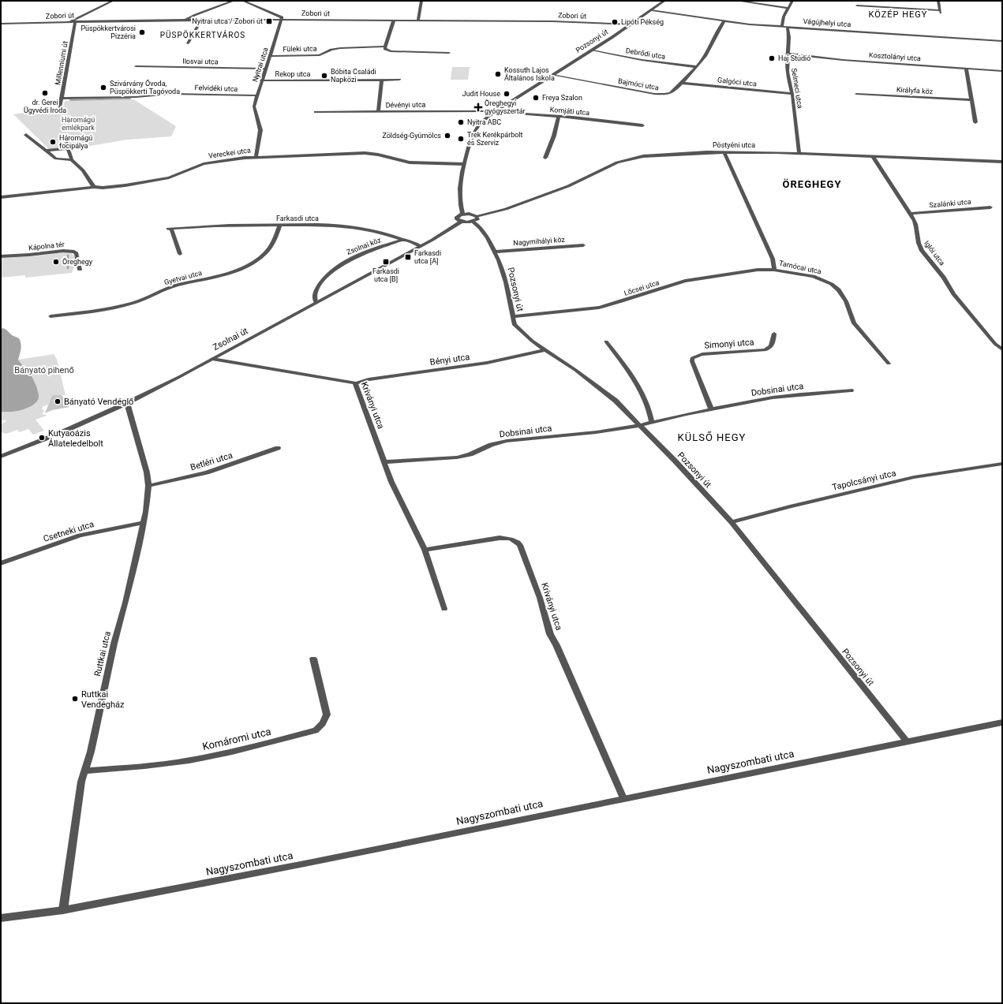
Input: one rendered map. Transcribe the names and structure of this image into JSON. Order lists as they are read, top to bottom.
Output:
{
  "streets": {
    "street": [
      "Zobori út",
      "Vágújhelyi utca",
      "Pozsonyi út",
      "Füleki utca",
      "Debrődi utca",
      "Kosztolányi utca",
      "Ilosvai utca",
      "Millenniumi út",
      "Nyitrai utca",
      "Rekop utca",
      "Galgóci utca",
      "Bajmóci utca",
      "Felvidéki utca",
      "Selmeci utca",
      "Királyfa köz",
      "Dévényi utca",
      "Komjáti utca",
      "Pöstyéni utca",
      "Vereckei utca",
      "Szalánki utca",
      "Farkasdi utca",
      "Nagymihályi köz",
      "Kápolna tér",
      "Zsolnai köz",
      "Iglói utca",
      "Tarnócai utca",
      "Gyetvai utca",
      "Lőcsei utca",
      "Zsolnai út",
      "Simonyi utca",
      "Bényi utca",
      "Dobsinai utca",
      "Kriványi utca",
      "Betléri utca",
      "Tapolcsányi utca",
      "Csetneki utca",
      "Ruttkai utca",
      "Komáromi utca",
      "Nagyszombati utca"
    ]
  },
  "crossings": [
    ["Zobori út", "Pozsonyi út"],
    ["Zobori út", "Millenniumi út"],
    ["Zobori út", "Nyitrai utca"],
    ["Vágújhelyi utca", "Pozsonyi út"],
    ["Vágújhelyi utca", "Bajmóci utca"],
    ["Vágújhelyi utca", "Selmeci utca"],
    ["Pozsonyi út", "Debrődi utca"],
    ["Pozsonyi út", "Bajmóci utca"],
    ["Pozsonyi út", "Dévényi utca"],
    ["Pozsonyi út", "Komjáti utca"],
    ["Pozsonyi út", "Vereckei utca"],
    ["Pozsonyi út", "Nagymihályi köz"],
    ["Pozsonyi út", "Lőcsei utca"],
    ["Pozsonyi út", "Zsolnai út"],
    ["Pozsonyi út", "Bényi utca"],
    ["Pozsonyi út", "Dobsinai utca"],
    ["Pozsonyi út", "Tapolcsányi utca"],
    ["Pozsonyi út", "Nagyszombati utca"],
    ["Füleki utca", "Nyitrai utca"],
    ["Debrődi utca", "Bajmóci utca"],
    ["Kosztolányi utca", "Selmeci utca"],
    ["Ilosvai utca", "Nyitrai utca"],
    ["Millenniumi út", "Felvidéki utca"],
    ["Nyitrai utca", "Rekop utca"],
    ["Nyitrai utca", "Felvidéki utca"],
    ["Nyitrai utca", "Vereckei utca"],
    ["Galgóci utca", "Bajmóci utca"],
    ["Galgóci utca", "Selmeci utca"],
    ["Selmeci utca", "Pöstyéni utca"],
    ["Dévényi utca", "Komjáti utca"],
    ["Pöstyéni utca", "Iglói utca"],
    ["Pöstyéni utca", "Tarnócai utca"],
    ["Szalánki utca", "Iglói utca"],
    ["Farkasdi utca", "Zsolnai köz"],
    ["Farkasdi utca", "Gyetvai utca"],
    ["Farkasdi utca", "Zsolnai út"],
    ["Zsolnai köz", "Zsolnai út"],
    ["Tarnócai utca", "Lőcsei utca"],
    ["Zsolnai út", "Kriványi utca"],
    ["Zsolnai út", "Ruttkai utca"],
    ["Simonyi utca", "Dobsinai utca"],
    ["Bényi utca", "Kriványi utca"],
    ["Dobsinai utca", "Kriványi utca"],
    ["Kriványi utca", "Nagyszombati utca"],
    ["Betléri utca", "Ruttkai utca"],
    ["Csetneki utca", "Ruttkai utca"],
    ["Ruttkai utca", "Komáromi utca"],
    ["Ruttkai utca", "Nagyszombati utca"]
  ],
  "districts": [
    "KÖZÉP HEGY",
    "PÜSPÖKKERTVÁROS",
    "ÖREGHEGY",
    "KÜLSŐ HEGY"
  ],
  "parks": ["Háromágú emlékpark", "Bányató pihenő"],
  "places": {
    "transit": ["Nyitrai utca / Zobori út", "Farkasdi utca [A]", "Farkasdi utca [B]"],
    "other": [
      "Lipóti Pékség",
      "Püspökkertvárosi Pizzéria",
      "Haj Stúdió",
      "Kossuth Lajos Általános Iskola",
      "Bóbita Családi Napközi",
      "Szivárvány Óvoda, Püspökkerti Tagóvoda",
      "dr. Gerei Ügyvédi Iroda",
      "Judit House",
      "Freya Szalon",
      "Nyitra ABC",
      "Zöldség-Gyümölcs",
      "Trek Kerékpárbolt és Szerviz",
      "Háromágú focipálya",
      "Öreghegy",
      "Bányató Vendéglő",
      "Kutyaoázis Állateledelbolt",
      "Ruttkai Vendégház"
    ],
    "health": ["Öreghegyi gyógyszertár"]
  }
}
